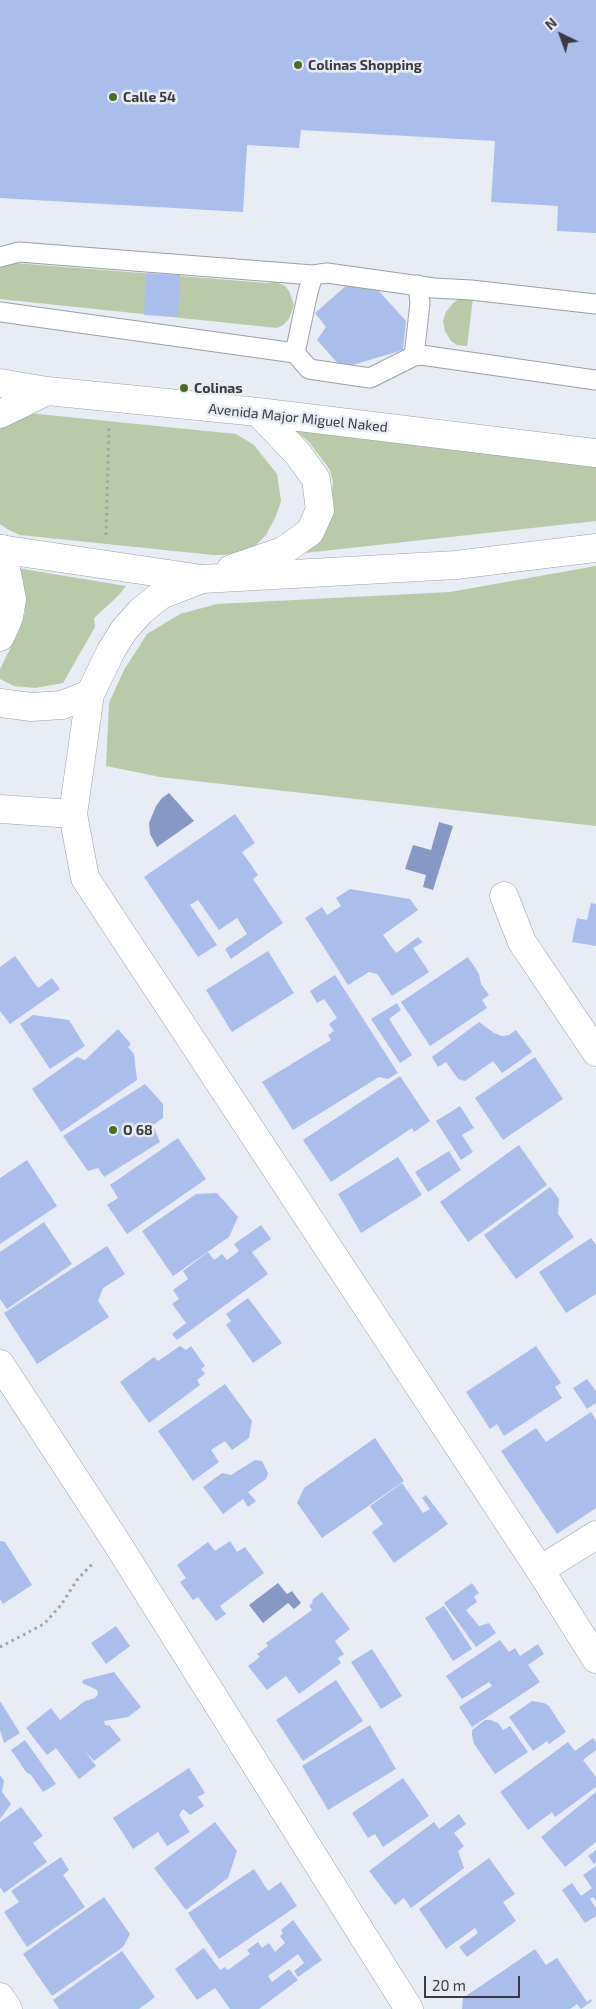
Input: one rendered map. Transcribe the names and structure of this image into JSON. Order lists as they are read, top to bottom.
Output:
{
  "streets": {
    "street": ["Avenida Major Miguel Naked"]
  },
  "places": [
    "Colinas Shopping",
    "Calle 54",
    "Colinas",
    "O 68"
  ],
  "scale_bar": "20 m",
  "north": "top left"
}
